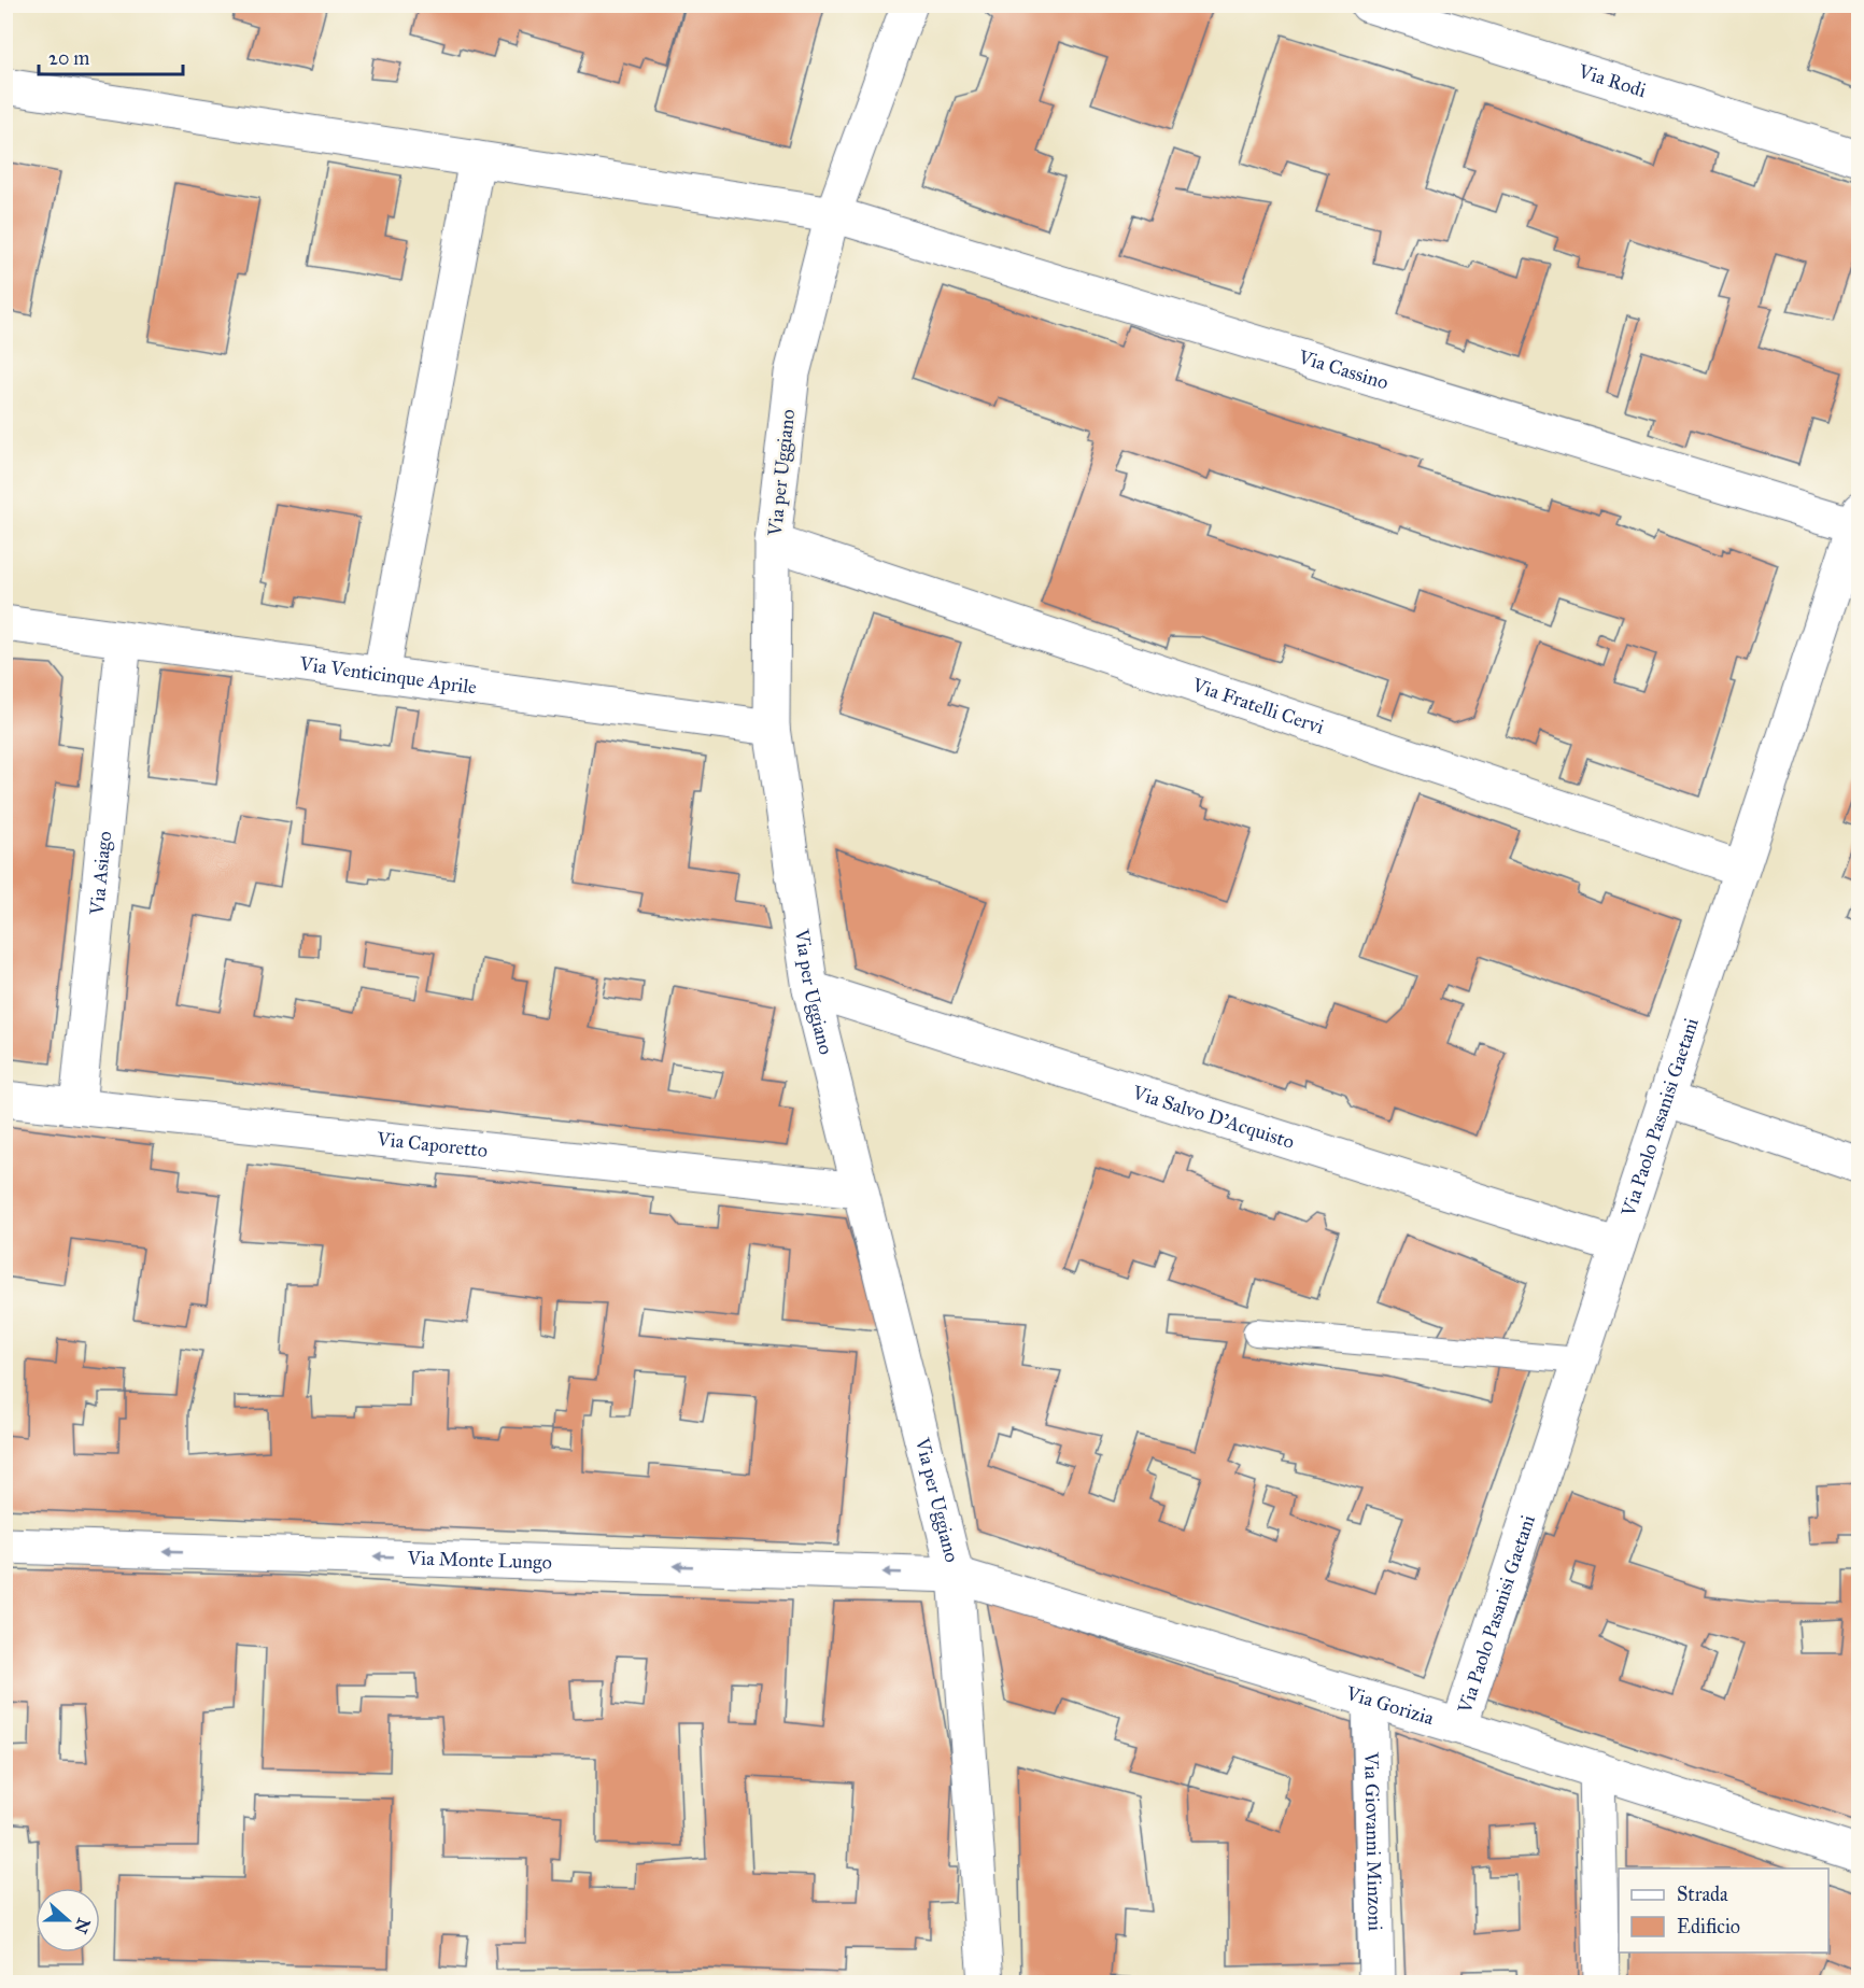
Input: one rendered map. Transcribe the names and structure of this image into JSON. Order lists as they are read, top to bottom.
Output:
{
  "streets": {
    "street": [
      "Via Rodi",
      "Via Cassino",
      "Via per Uggiano",
      "Via Venticinque Aprile",
      "Via Fratelli Cervi",
      "Via Asiago",
      "Via Salvo D'Acquisto",
      "Via Paolo Pasanisi Gaetani",
      "Via Caporetto",
      "Via Monte Lungo",
      "Via Gorizia",
      "Via Giovanni Minzoni"
    ]
  },
  "crossings": [
    ["Via Cassino", "Via per Uggiano"],
    ["Via Cassino", "Via Paolo Pasanisi Gaetani"],
    ["Via per Uggiano", "Via Venticinque Aprile"],
    ["Via per Uggiano", "Via Fratelli Cervi"],
    ["Via per Uggiano", "Via Salvo D'Acquisto"],
    ["Via per Uggiano", "Via Caporetto"],
    ["Via per Uggiano", "Via Monte Lungo"],
    ["Via per Uggiano", "Via Gorizia"],
    ["Via Venticinque Aprile", "Via Asiago"],
    ["Via Fratelli Cervi", "Via Paolo Pasanisi Gaetani"],
    ["Via Asiago", "Via Caporetto"],
    ["Via Salvo D'Acquisto", "Via Paolo Pasanisi Gaetani"],
    ["Via Paolo Pasanisi Gaetani", "Via Gorizia"],
    ["Via Monte Lungo", "Via Gorizia"],
    ["Via Gorizia", "Via Giovanni Minzoni"]
  ],
  "one_way": ["Via Monte Lungo"],
  "legend": ["Strada", "Edificio"],
  "scale_bar": "20 m",
  "north": "right"
}
